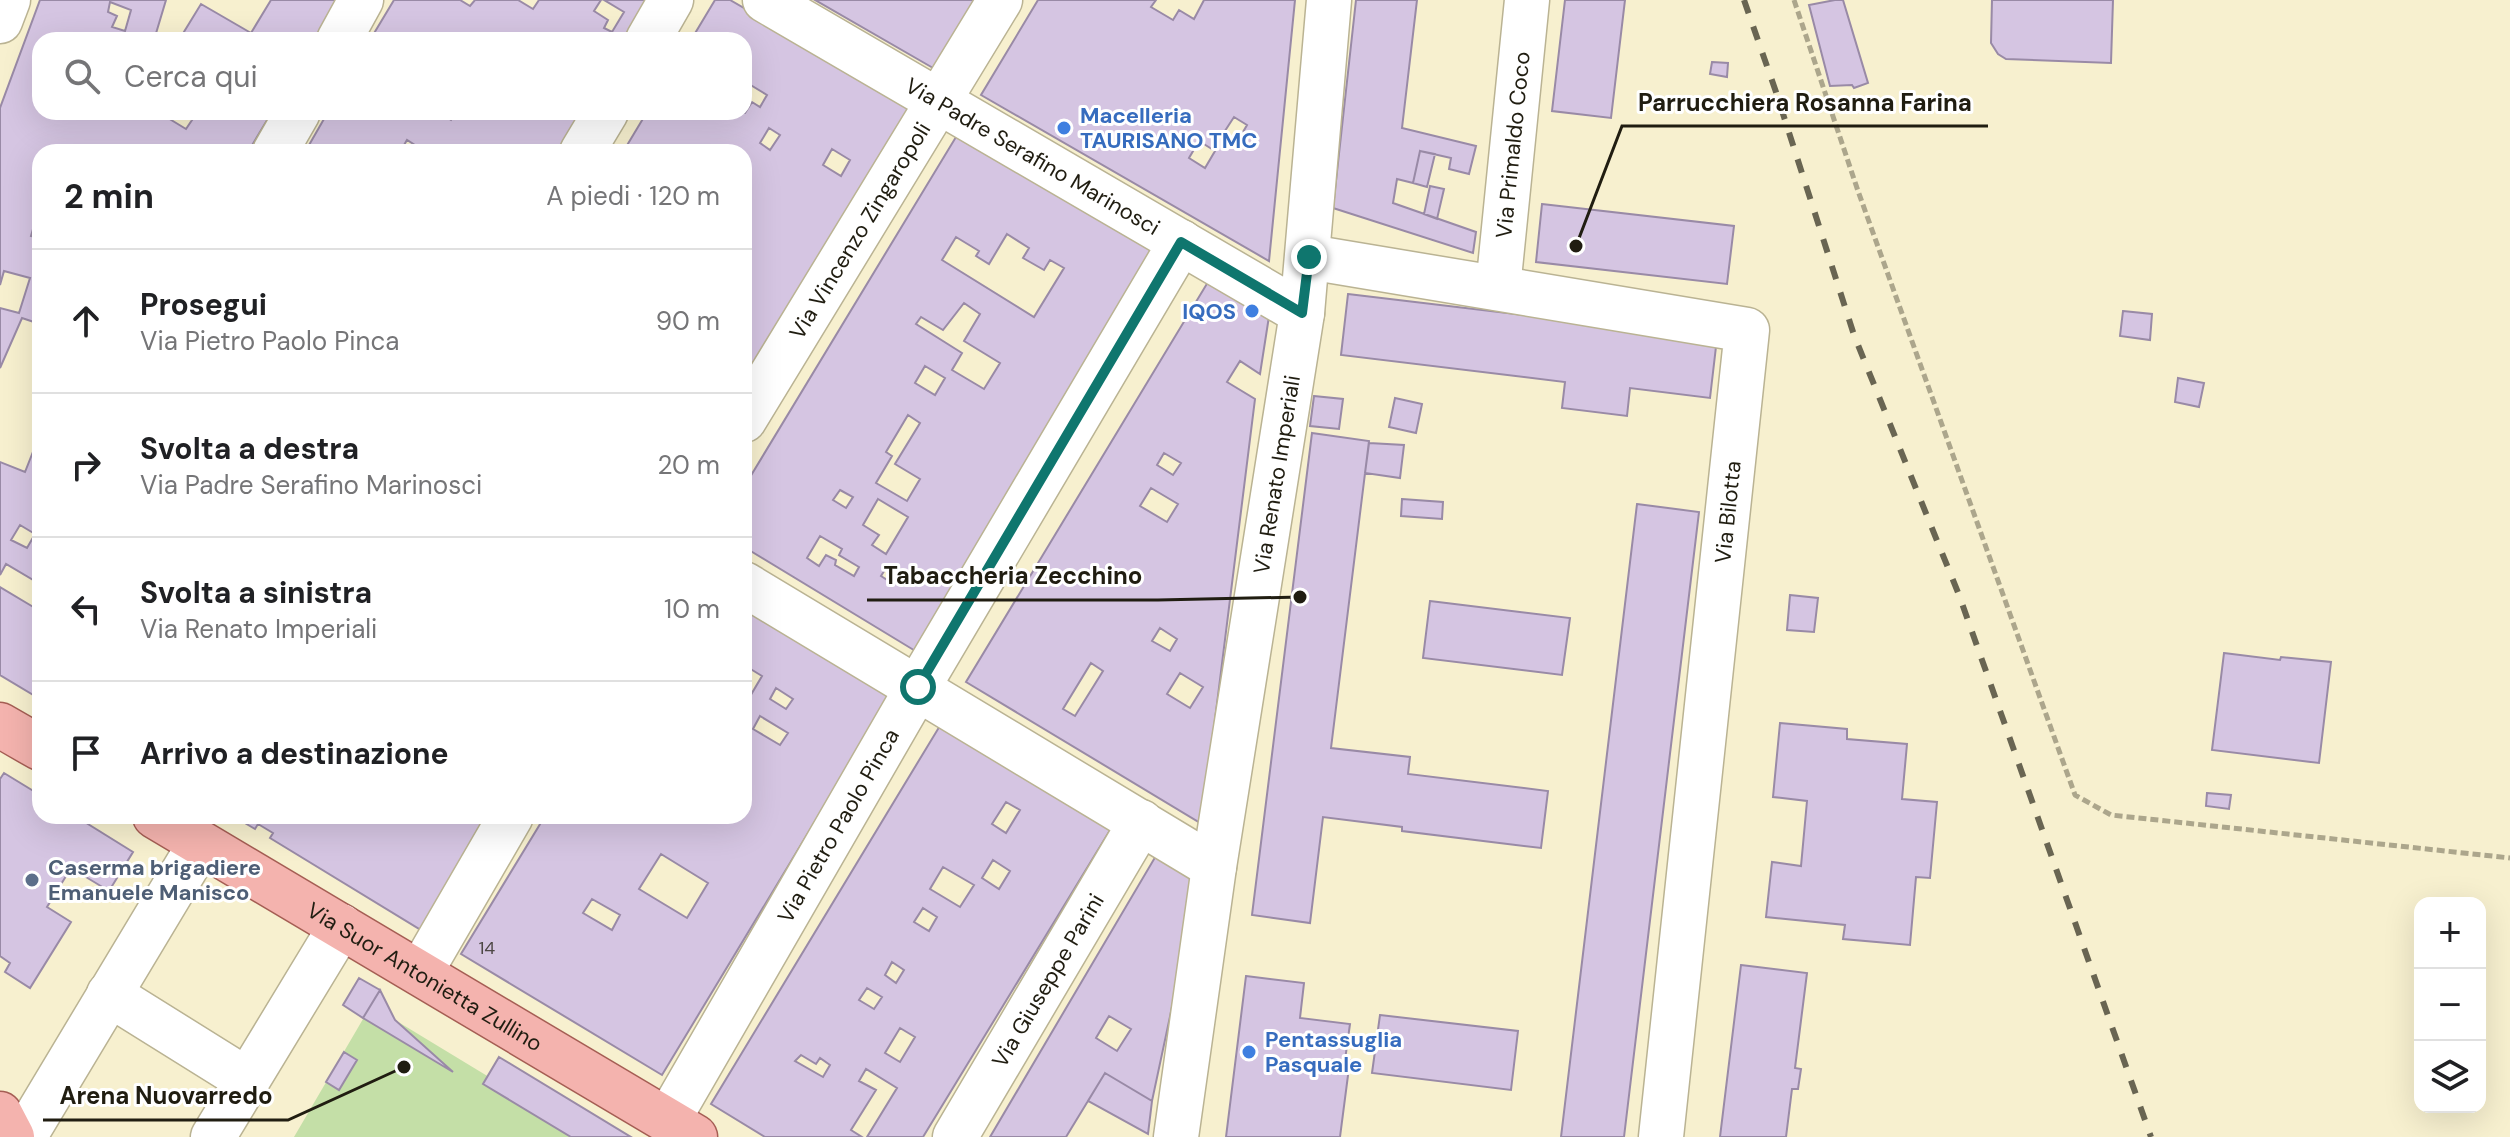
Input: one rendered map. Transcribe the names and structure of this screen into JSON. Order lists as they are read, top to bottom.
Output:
{
  "streets": {
    "main road": ["Via Suor Antonietta Zullino"],
    "street": [
      "Via Primaldo Coco",
      "Via Padre Serafino Marinosci",
      "Via Vincenzo Zingaropoli",
      "Via Renato Imperiali",
      "Via Bilotta",
      "Via Pietro Paolo Pinca",
      "Via Giuseppe Parini"
    ]
  },
  "crossings": [
    ["Via Primaldo Coco", "Via Bilotta"],
    ["Via Padre Serafino Marinosci", "Via Vincenzo Zingaropoli"],
    ["Via Padre Serafino Marinosci", "Via Renato Imperiali"],
    ["Via Padre Serafino Marinosci", "Via Pietro Paolo Pinca"],
    ["Via Renato Imperiali", "Via Bilotta"],
    ["Via Pietro Paolo Pinca", "Via Suor Antonietta Zullino"]
  ],
  "places": [
    "Macelleria TAURISANO TMC",
    "Parrucchiera Rosanna Farina",
    "IQOS",
    "Tabaccheria Zecchino",
    "Caserma brigadiere Emanuele Manisco",
    "Pentassuglia Pasquale",
    "Arena Nuovarredo"
  ],
  "house_numbers": ["14"],
  "page": {
    "search": "Cerca qui",
    "heading": ["2 min", "A piedi · 120 m"],
    "list": [
      ["Prosegui", "Via Pietro Paolo Pinca", "90 m"],
      ["Svolta a destra", "Via Padre Serafino Marinosci", "20 m"],
      ["Svolta a sinistra", "Via Renato Imperiali", "10 m"],
      "Arrivo a destinazione"
    ],
    "map_buttons": ["+", "−"]
  }
}
